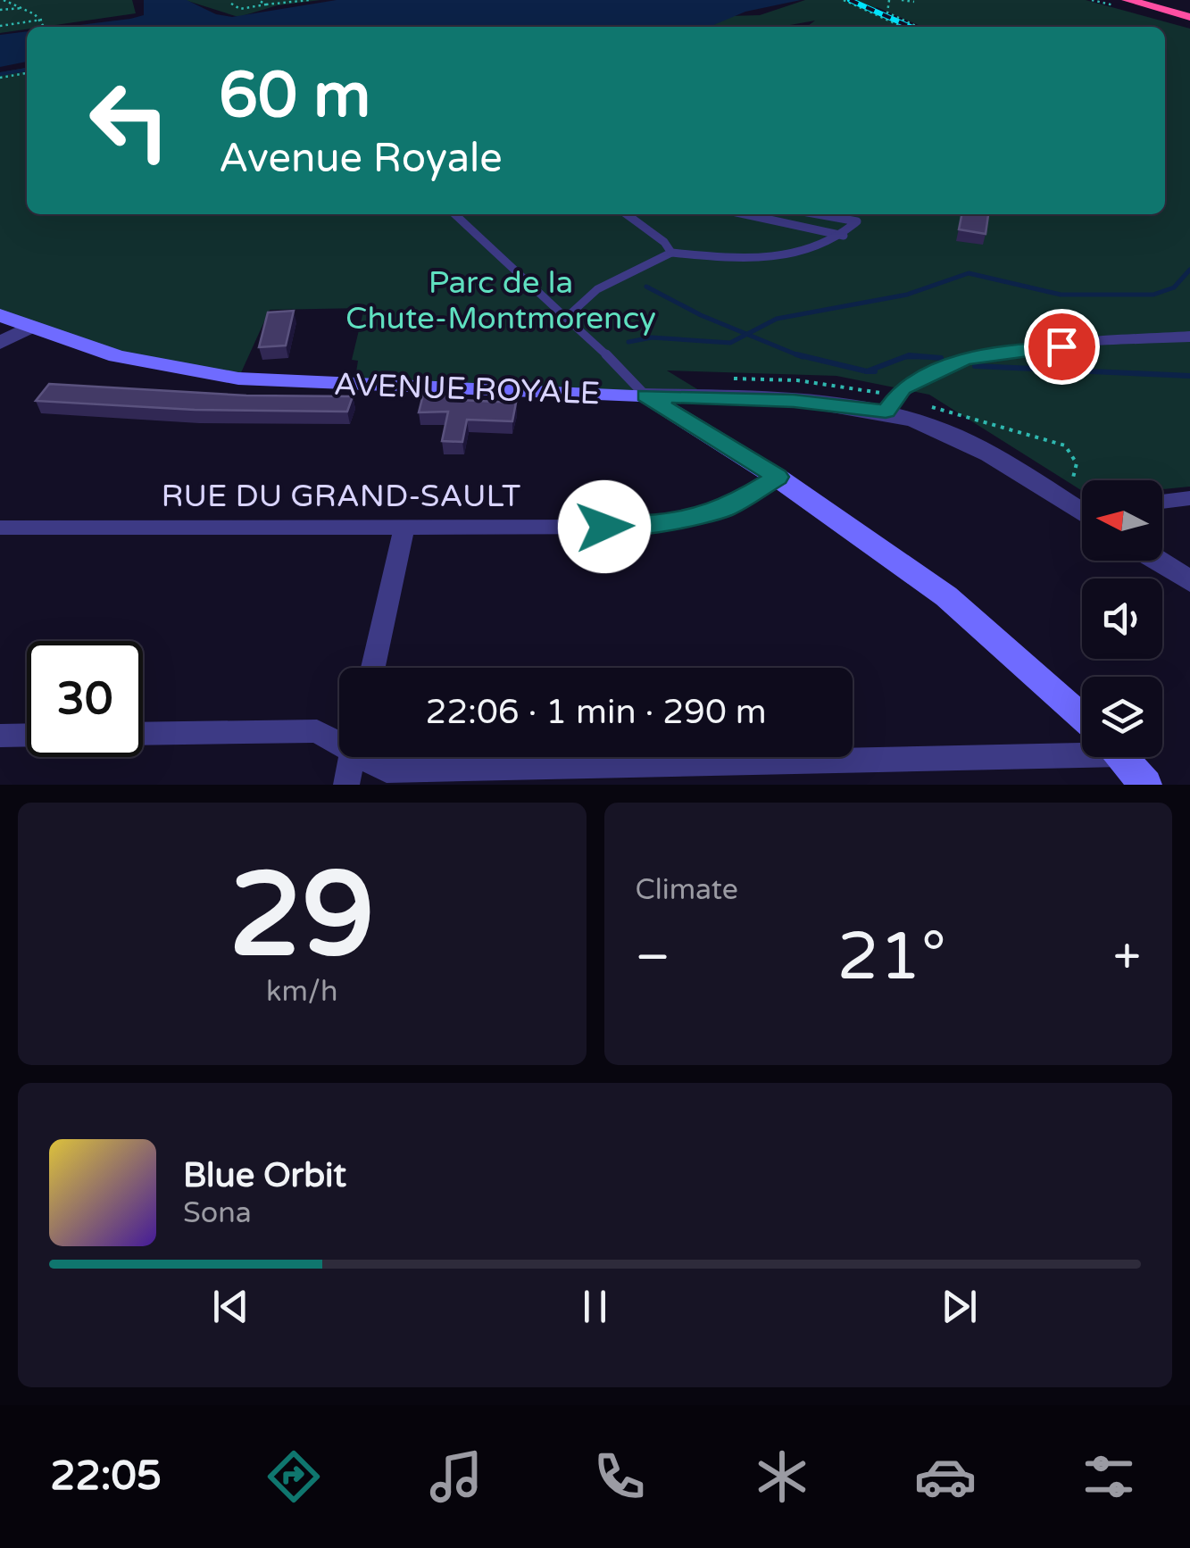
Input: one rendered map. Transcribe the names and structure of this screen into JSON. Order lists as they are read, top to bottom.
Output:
{
  "streets": {
    "main road": ["AVENUE ROYALE"],
    "street": ["RUE DU GRAND-SAULT"]
  },
  "crossings": [
    ["AVENUE ROYALE", "RUE DU GRAND-SAULT"]
  ],
  "parks": ["Parc de la Chute-Montmorency"],
  "north": "left",
  "page": {
    "turn": ["60 m", "Avenue Royale"],
    "limit": "30",
    "trip": "22:06 · 1 min · 290 m",
    "tile": [
      ["29", "km/h"],
      "Climate"
    ],
    "heat": ["−", "21°", "+"],
    "song": ["Blue Orbit", "Sona"],
    "tabs": "22:05"
  }
}
